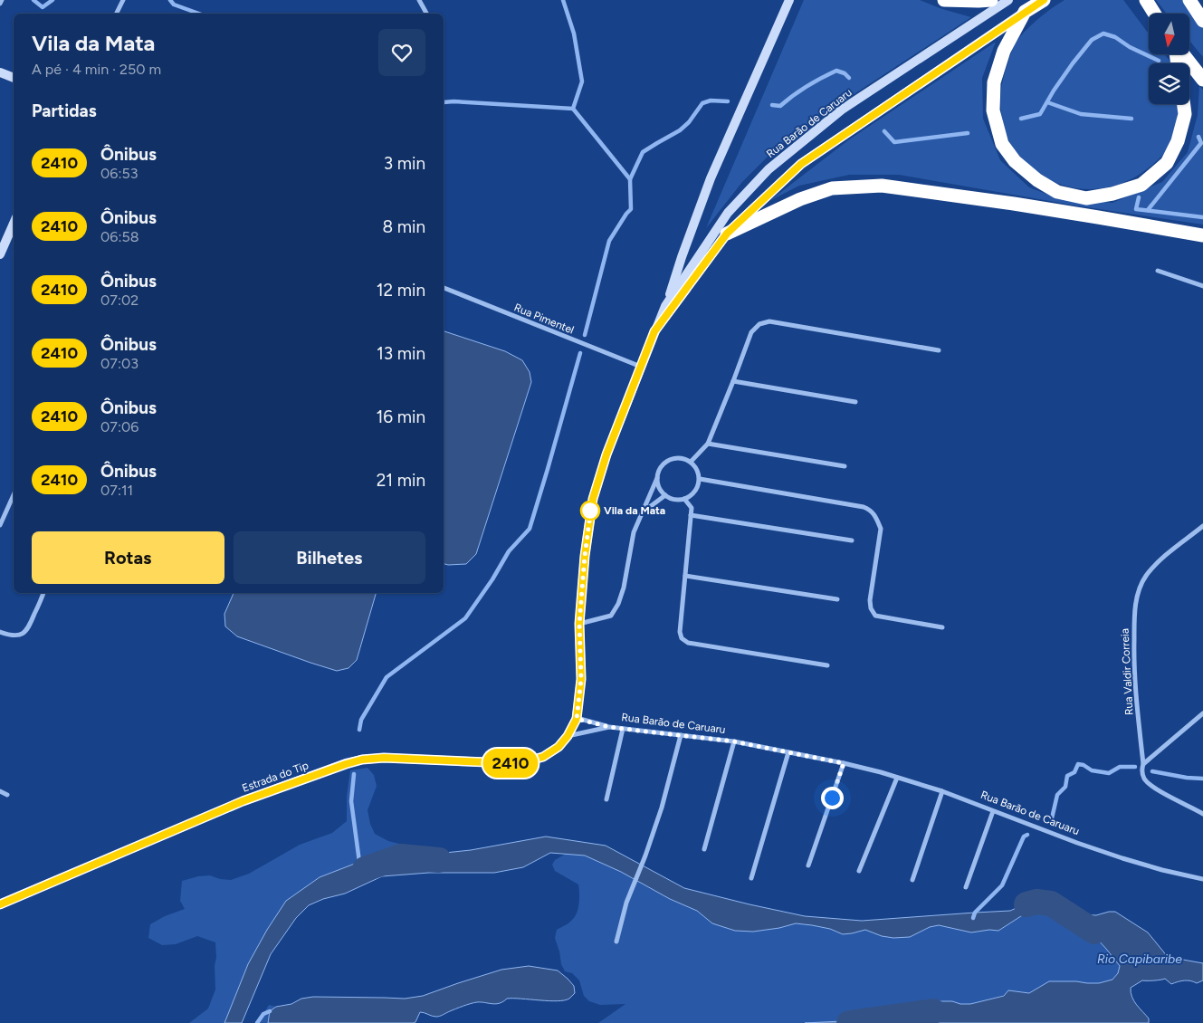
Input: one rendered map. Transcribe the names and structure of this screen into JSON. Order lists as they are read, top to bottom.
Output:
{
  "streets": {
    "street": [
      "Rua Barão de Caruaru",
      "Rua Pimentel",
      "Rua Valdir Correia",
      "Estrada do Tip"
    ]
  },
  "crossings": [
    ["Rua Barão de Caruaru", "Rua Pimentel"],
    ["Rua Barão de Caruaru", "Estrada do Tip"]
  ],
  "water": ["Rio Capibaribe"],
  "places": ["Vila da Mata"],
  "lines": ["bus line 2410"],
  "north": "bottom",
  "page": {
    "on_map": "2410",
    "heading": [
      ["Vila da Mata", "A pé · 4 min · 250 m"],
      "Partidas"
    ],
    "list": [
      {
        "mark": "2410",
        "name": "Ônibus",
        "note": "06:53",
        "value": "3 min"
      },
      {
        "mark": "2410",
        "name": "Ônibus",
        "note": "06:58",
        "value": "8 min"
      },
      {
        "mark": "2410",
        "name": "Ônibus",
        "note": "07:02",
        "value": "12 min"
      },
      {
        "mark": "2410",
        "name": "Ônibus",
        "note": "07:03",
        "value": "13 min"
      },
      {
        "mark": "2410",
        "name": "Ônibus",
        "note": "07:06",
        "value": "16 min"
      },
      {
        "mark": "2410",
        "name": "Ônibus",
        "note": "07:11",
        "value": "21 min"
      }
    ],
    "buttons": ["Rotas", "Bilhetes"]
  }
}
